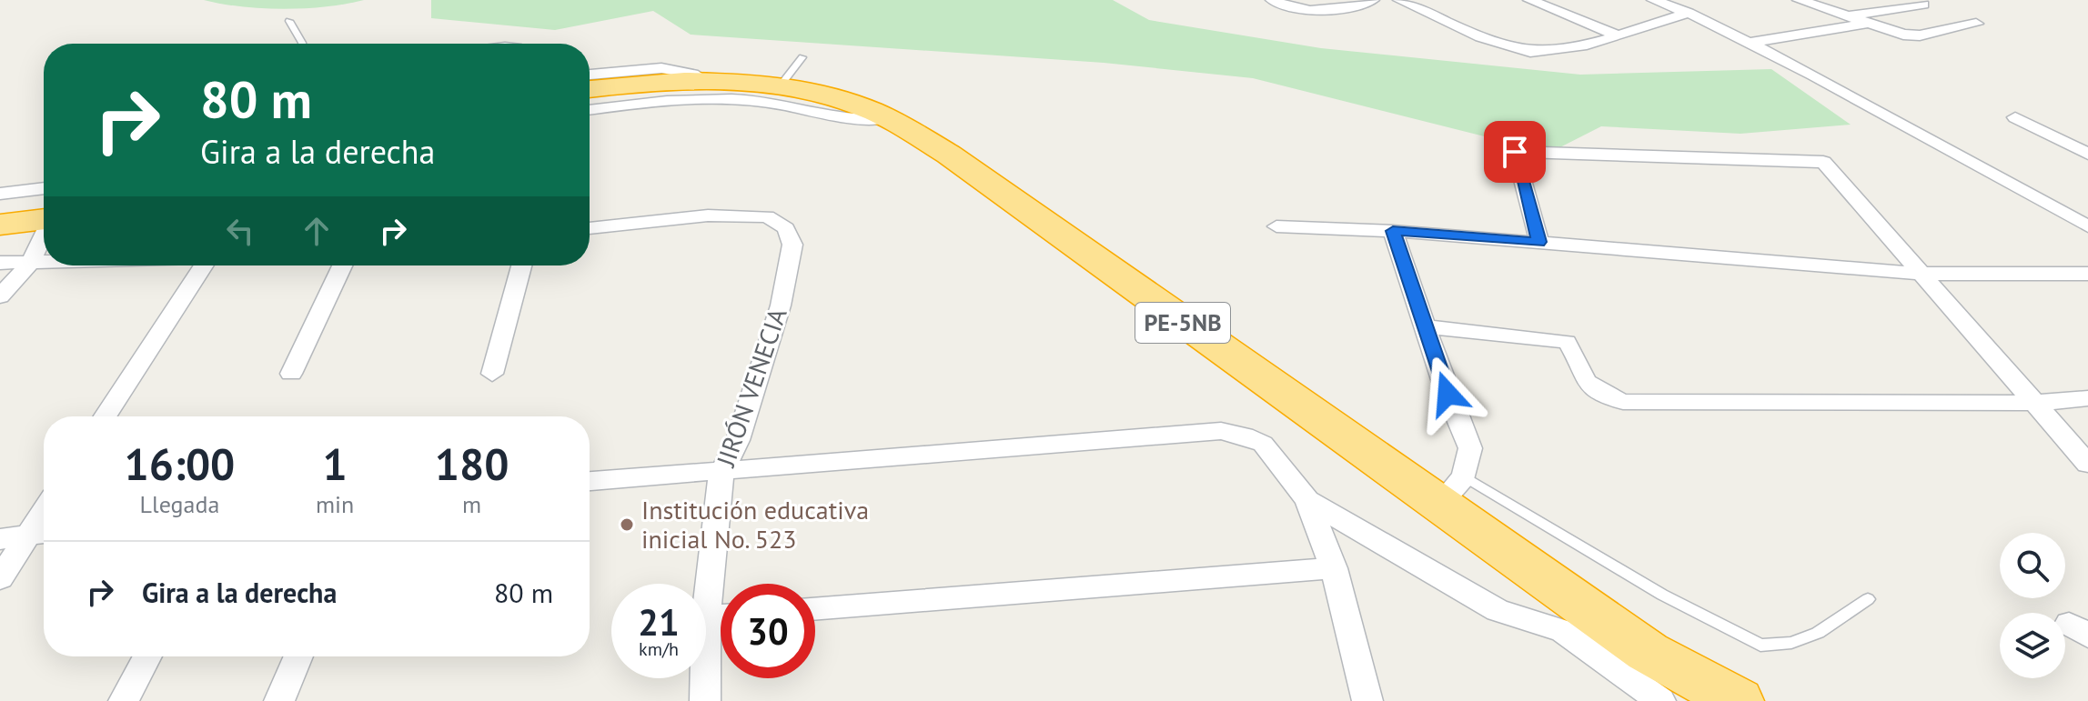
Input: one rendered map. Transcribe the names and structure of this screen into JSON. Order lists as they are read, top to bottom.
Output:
{
  "streets": {
    "highway": ["PE-5NB"],
    "street": ["JIRÓN VENECIA"]
  },
  "places": ["Institución educativa inicial No. 523"],
  "page": {
    "turn": ["80 m", "Gira a la derecha"],
    "eta": [
      "16:00",
      "Llegada",
      "1",
      "min",
      "180",
      "m"
    ],
    "list": [
      {
        "name": "Gira a la derecha",
        "value": "80 m"
      }
    ],
    "speed": "21 km/h",
    "limit": "30"
  }
}
